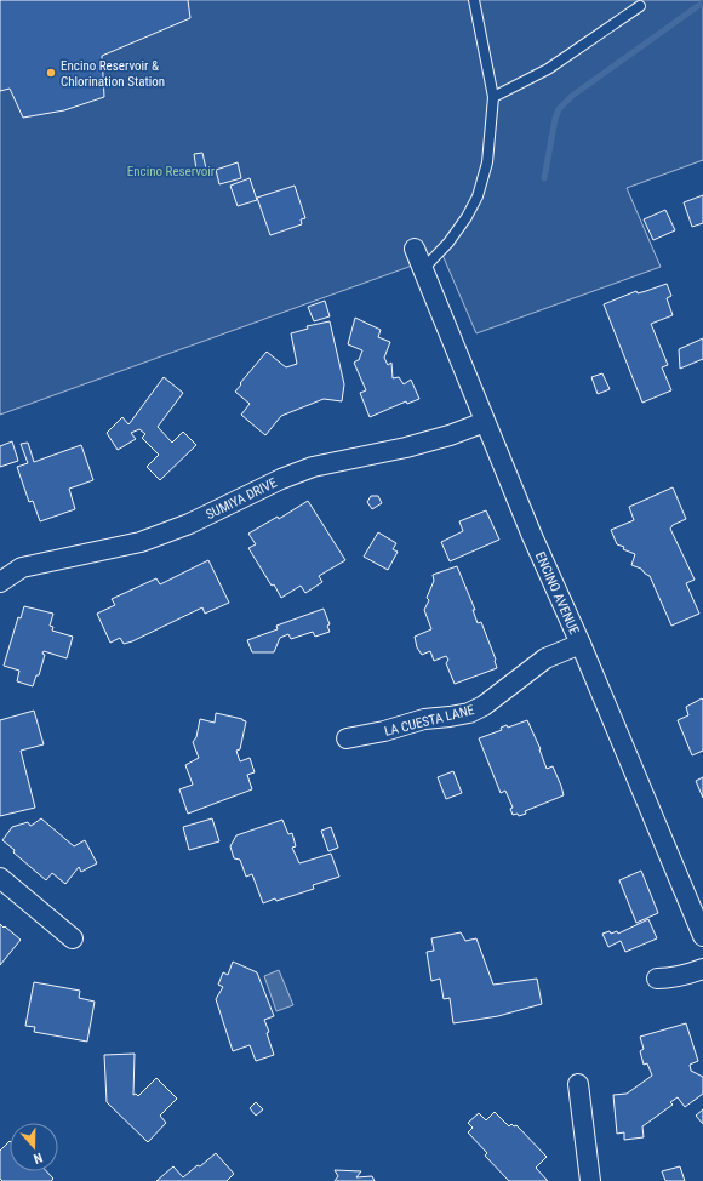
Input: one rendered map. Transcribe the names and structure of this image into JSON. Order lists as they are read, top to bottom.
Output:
{
  "streets": {
    "street": ["SUMIYA DRIVE", "ENCINO AVENUE", "LA CUESTA LANE"]
  },
  "crossings": [
    ["SUMIYA DRIVE", "ENCINO AVENUE"],
    ["ENCINO AVENUE", "LA CUESTA LANE"]
  ],
  "parks": ["Encino Reservoir"],
  "places": ["Encino Reservoir & Chlorination Station"],
  "north": "bottom"
}
